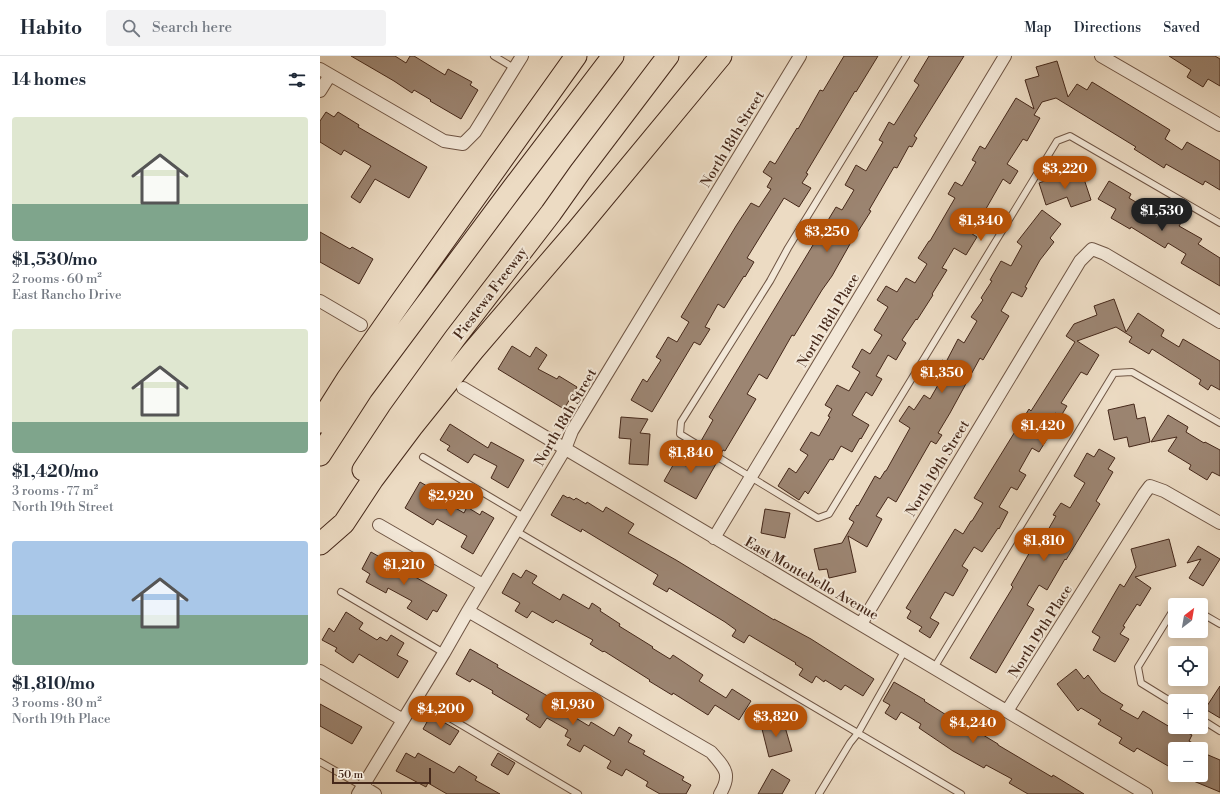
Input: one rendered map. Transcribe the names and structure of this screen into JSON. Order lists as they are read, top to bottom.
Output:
{
  "streets": {
    "highway": ["Piestewa Freeway"],
    "street": [
      "North 18th Street",
      "North 18th Place",
      "North 19th Street",
      "East Montebello Avenue",
      "North 19th Place"
    ]
  },
  "crossings": [
    ["North 18th Street", "East Montebello Avenue"],
    ["North 18th Place", "East Montebello Avenue"],
    ["North 19th Street", "East Montebello Avenue"],
    ["East Montebello Avenue", "North 19th Place"]
  ],
  "scale_bar": "50 m",
  "north": "top right",
  "page": {
    "header": "Habito",
    "search": "Search here",
    "nav": ["Map", "Directions", "Saved"],
    "heading": "14 homes",
    "list": [
      {
        "name": "$1,530/mo",
        "note": "2 rooms · 60 m² · East Rancho Drive"
      },
      {
        "name": "$1,420/mo",
        "note": "3 rooms · 77 m² · North 19th Street"
      },
      {
        "name": "$1,810/mo",
        "note": "3 rooms · 80 m² · North 19th Place"
      }
    ],
    "price": [
      "$3,220",
      "$1,530",
      "$1,340",
      "$3,250",
      "$1,350",
      "$1,420",
      "$1,840",
      "$2,920",
      "$1,810",
      "$1,210",
      "$1,930",
      "$4,200",
      "$3,820",
      "$4,240"
    ],
    "map_buttons": ["+", "−"],
    "scale": "50 m"
  }
}
